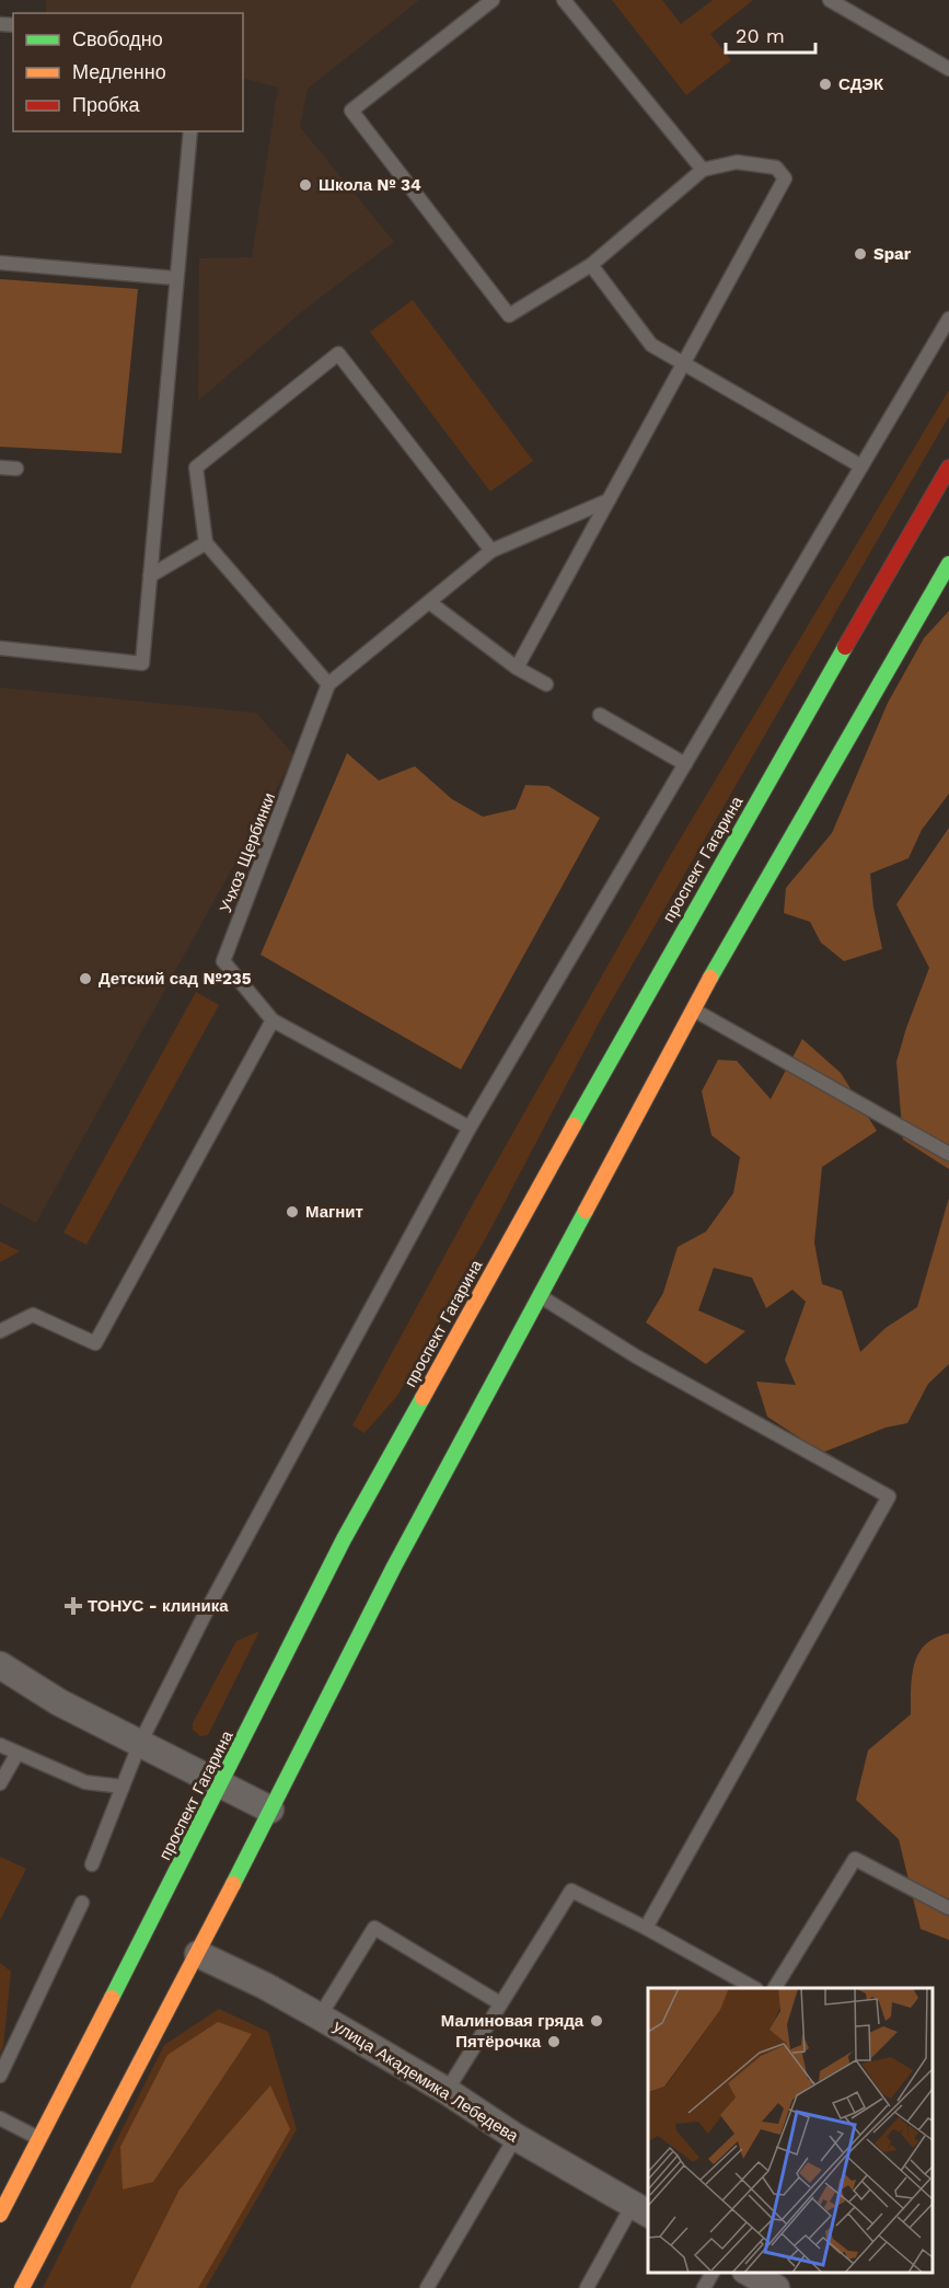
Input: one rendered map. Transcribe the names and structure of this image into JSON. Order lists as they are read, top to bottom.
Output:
{
  "streets": {
    "main road": ["проспект Гагарина"],
    "street": ["улица Академика Лебедева"],
    "lane": ["Учхоз Щербинки"]
  },
  "places": {
    "other": [
      "СДЭК",
      "Школа № 34",
      "Spar",
      "Детский сад №235",
      "Магнит",
      "Малиновая гряда",
      "Пятёрочка"
    ],
    "health": ["ТОНУС - клиника"]
  },
  "legend": ["Свободно", "Медленно", "Пробка"],
  "scale_bar": "20 m"
}
